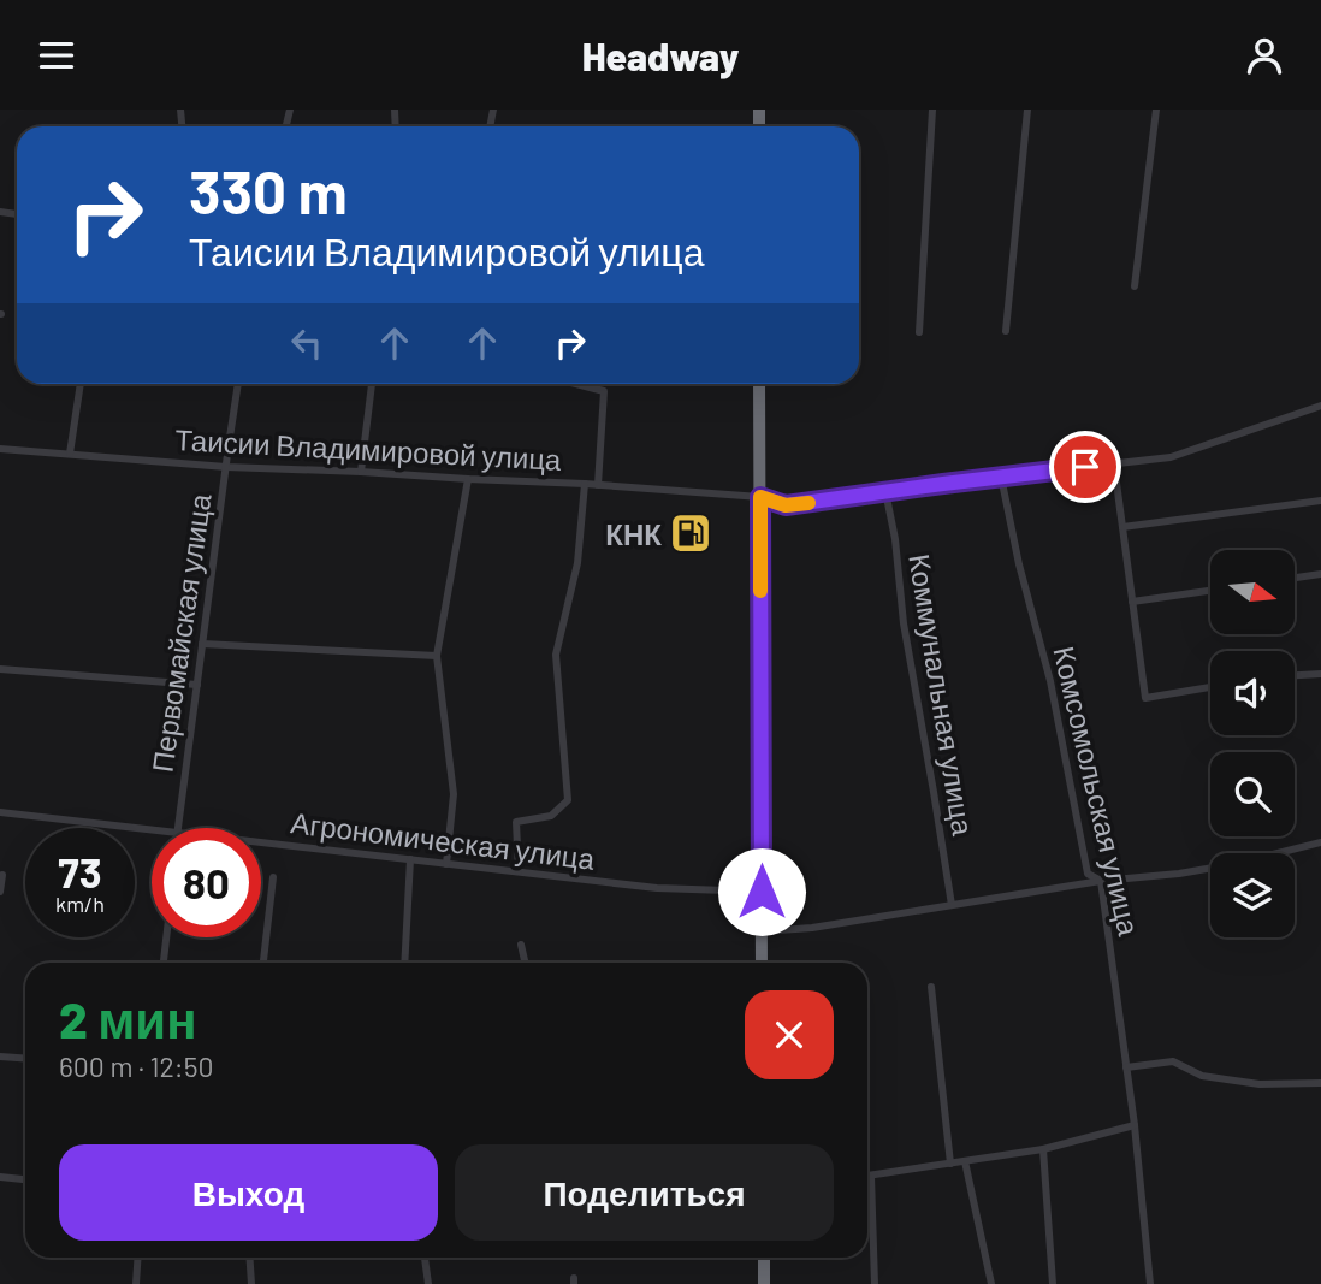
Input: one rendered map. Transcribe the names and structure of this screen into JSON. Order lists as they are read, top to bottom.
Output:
{
  "streets": {
    "street": [
      "Таисии Владимировой улица",
      "Первомайская улица",
      "Коммунальная улица",
      "Комсомольская улица",
      "Агрономическая улица"
    ]
  },
  "crossings": [
    ["Таисии Владимировой улица", "Первомайская улица"]
  ],
  "places": {
    "fuel station": ["КНК"]
  },
  "north": "right",
  "page": {
    "header": "Headway",
    "turn": ["330 m", "Таисии Владимировой улица"],
    "speed": "73 km/h",
    "limit": "80",
    "heading": ["2 мин", "600 m · 12:50"],
    "buttons": ["Выход", "Поделиться"]
  }
}
